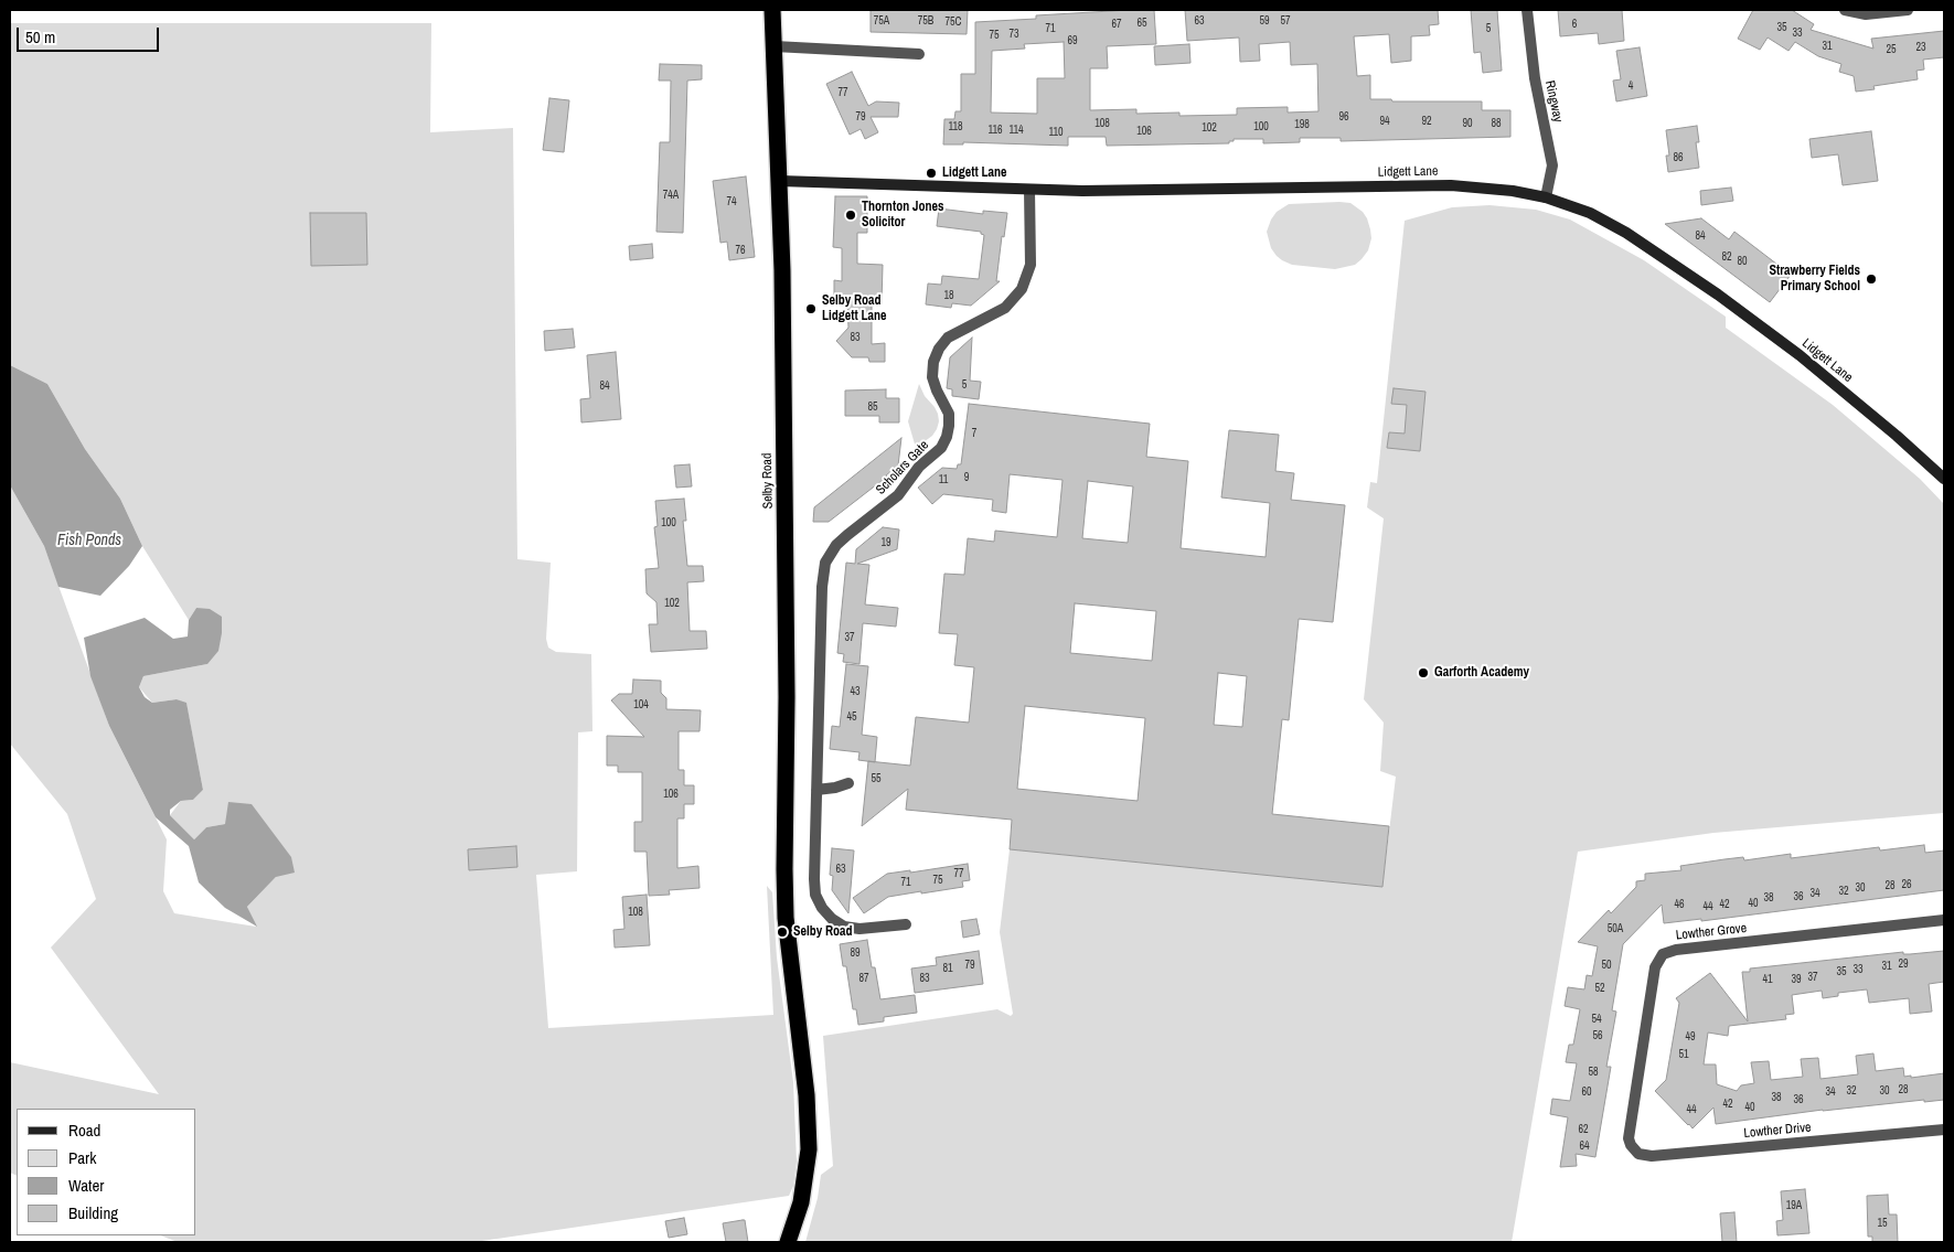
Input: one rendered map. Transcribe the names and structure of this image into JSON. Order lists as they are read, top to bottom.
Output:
{
  "streets": {
    "highway": ["Selby Road"],
    "main road": ["Lidgett Lane"],
    "street": [
      "Ringway",
      "Scholars Gate",
      "Lowther Grove",
      "Lowther Drive"
    ]
  },
  "crossings": [
    ["Ringway", "Lidgett Lane"],
    ["Lidgett Lane", "Scholars Gate"],
    ["Lidgett Lane", "Selby Road"],
    ["Lowther Grove", "Lowther Drive"]
  ],
  "water": ["Fish Ponds"],
  "places": [
    "Lidgett Lane",
    "Thornton Jones Solicitor",
    "Strawberry Fields Primary School",
    "Selby Road Lidgett Lane",
    "Garforth Academy",
    "Selby Road"
  ],
  "house_numbers": [
    "75A",
    "75B",
    "63",
    "59",
    "57",
    "75C",
    "65",
    "67",
    "6",
    "35",
    "71",
    "5",
    "33",
    "73",
    "75",
    "69",
    "31",
    "23",
    "25",
    "4",
    "77",
    "79",
    "96",
    "94",
    "92",
    "108",
    "90",
    "88",
    "198",
    "118",
    "100",
    "102",
    "116",
    "114",
    "106",
    "110",
    "86",
    "74A",
    "74",
    "84",
    "76",
    "82",
    "80",
    "18",
    "83",
    "5",
    "84",
    "85",
    "7",
    "9",
    "11",
    "100",
    "19",
    "102",
    "37",
    "43",
    "104",
    "45",
    "55",
    "106",
    "63",
    "77",
    "75",
    "71",
    "26",
    "28",
    "30",
    "32",
    "34",
    "36",
    "38",
    "40",
    "46",
    "42",
    "44",
    "108",
    "50A",
    "89",
    "29",
    "79",
    "50",
    "31",
    "81",
    "33",
    "35",
    "37",
    "87",
    "83",
    "41",
    "39",
    "52",
    "54",
    "56",
    "49",
    "51",
    "58",
    "28",
    "32",
    "30",
    "60",
    "34",
    "38",
    "36",
    "42",
    "40",
    "44",
    "62",
    "64",
    "19A",
    "15"
  ],
  "legend": [
    "Road",
    "Park",
    "Water",
    "Building"
  ],
  "scale_bar": "50 m"
}
